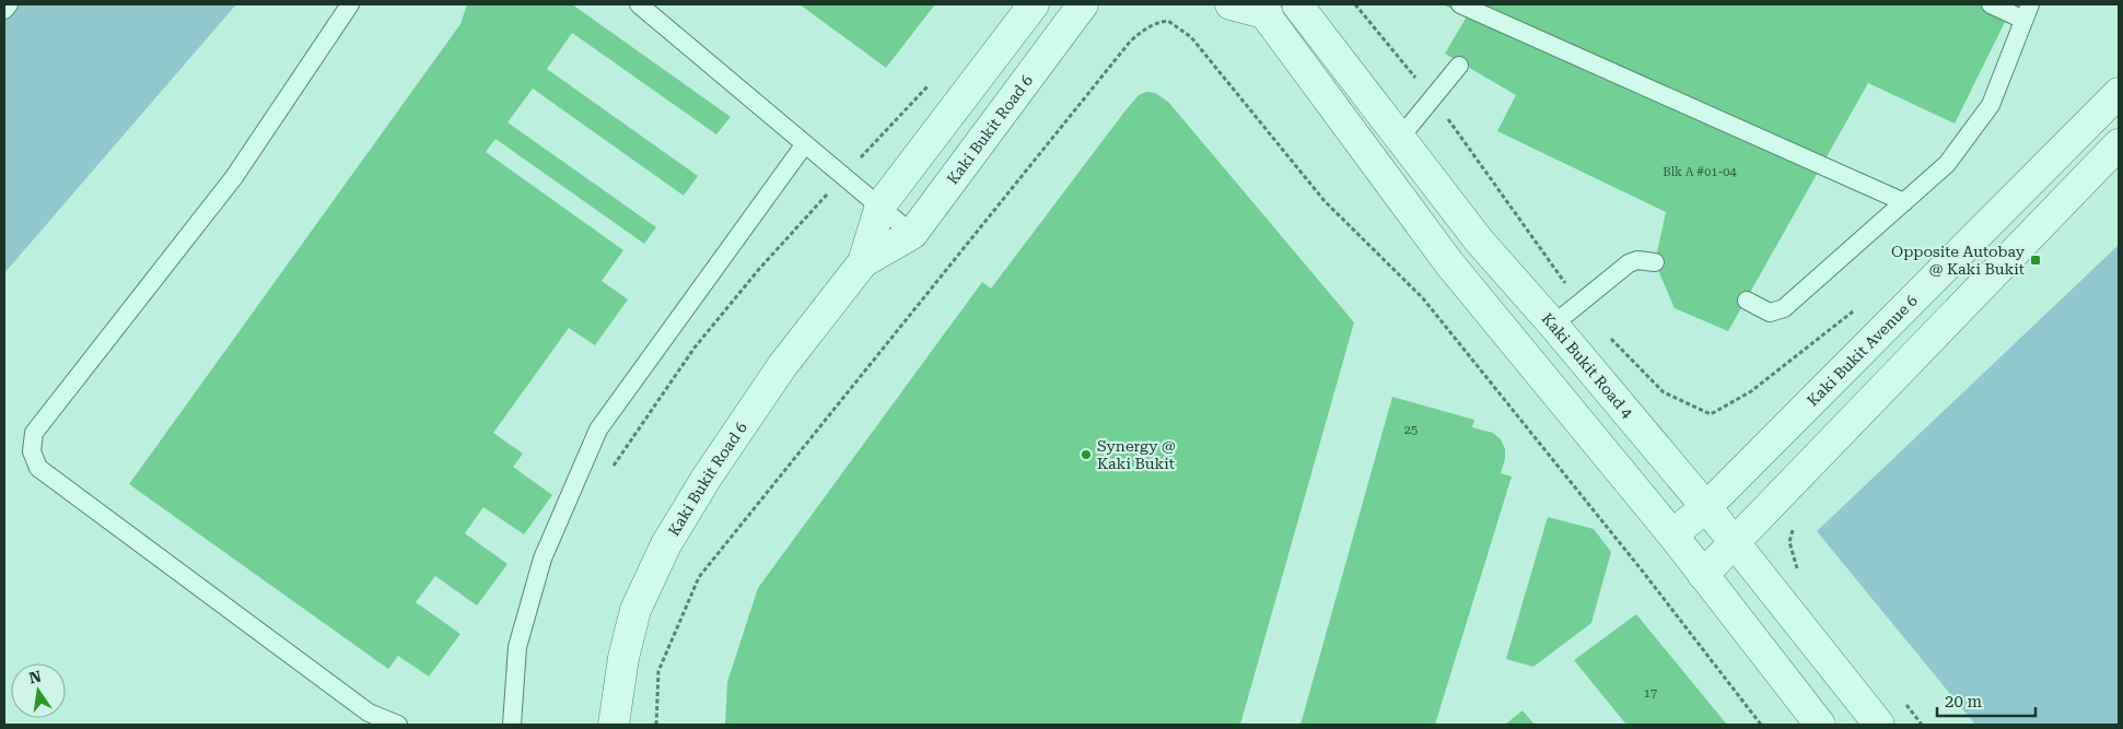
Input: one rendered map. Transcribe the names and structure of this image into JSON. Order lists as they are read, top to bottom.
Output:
{
  "streets": {
    "street": ["Kaki Bukit Road 6", "Kaki Bukit Avenue 6", "Kaki Bukit Road 4"]
  },
  "crossings": [
    ["Kaki Bukit Avenue 6", "Kaki Bukit Road 4"]
  ],
  "places": {
    "transit": ["Opposite Autobay @ Kaki Bukit"],
    "other": ["Synergy @ Kaki Bukit"]
  },
  "house_numbers": ["Blk A #01-04", "25", "17"],
  "scale_bar": "20 m",
  "north": "top"
}
